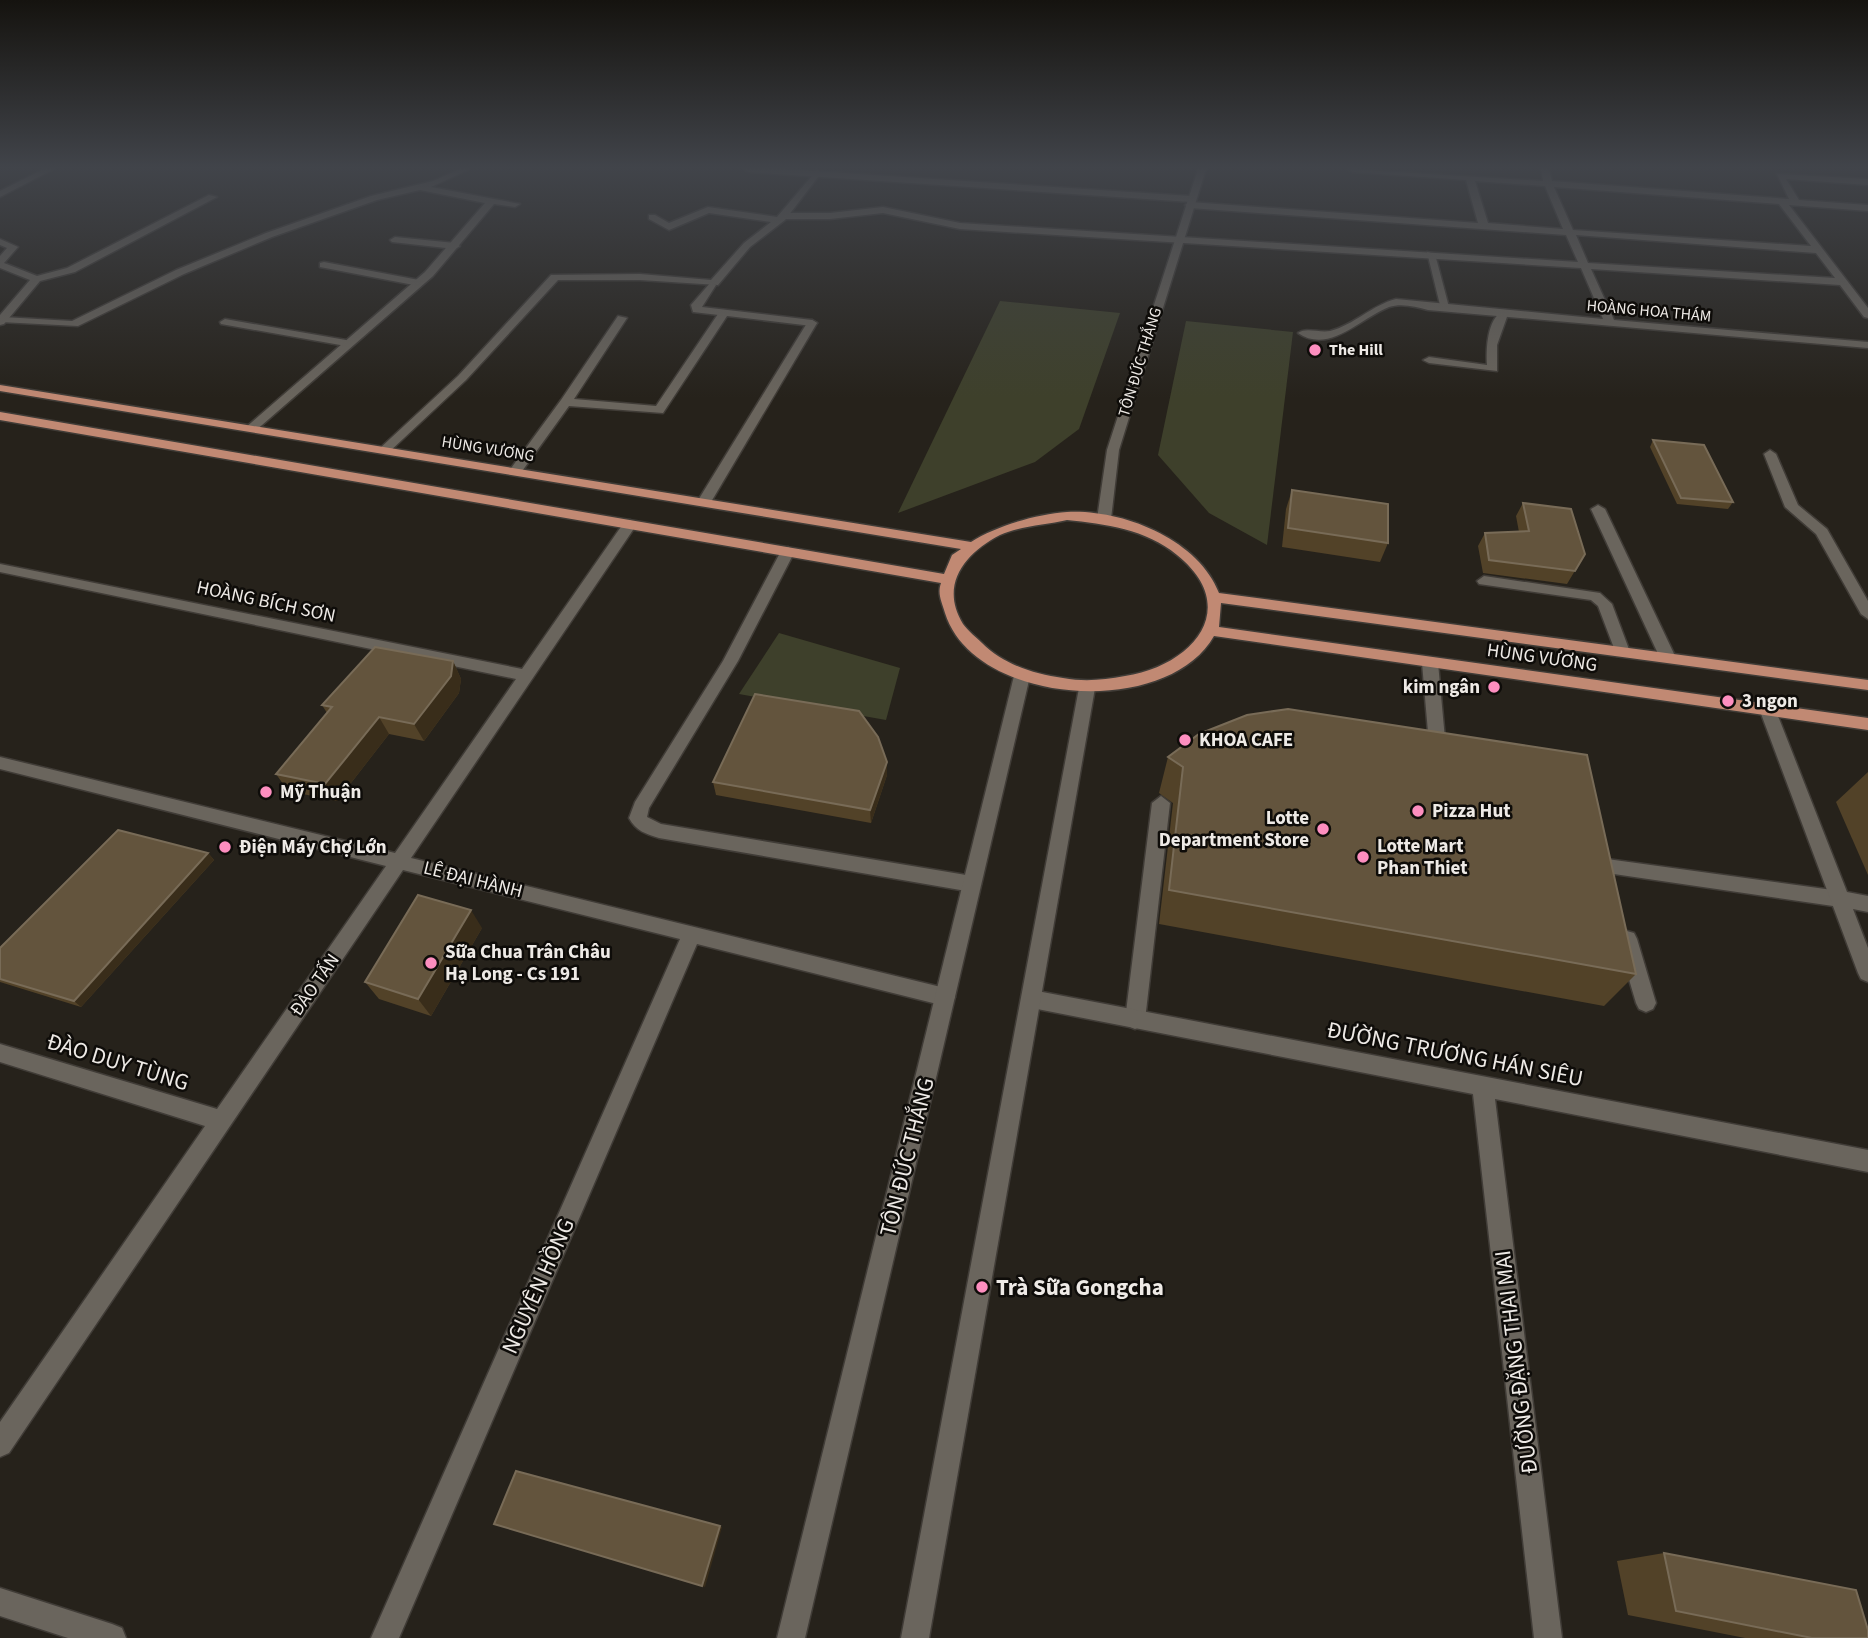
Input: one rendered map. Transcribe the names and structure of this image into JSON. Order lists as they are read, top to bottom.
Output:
{
  "streets": {
    "main road": ["HÙNG VƯƠNG"],
    "street": [
      "HOÀNG HOA THÁM",
      "TÔN ĐỨC THẮNG",
      "HOÀNG BÍCH SƠN",
      "LÊ ĐẠI HÀNH",
      "ĐÀO TẤN",
      "ĐƯỜNG TRƯƠNG HÁN SIÊU",
      "ĐÀO DUY TÙNG",
      "NGUYÊN HỒNG",
      "ĐƯỜNG ĐẶNG THAI MAI"
    ]
  },
  "crossings": [
    ["TÔN ĐỨC THẮNG", "HÙNG VƯƠNG"],
    ["TÔN ĐỨC THẮNG", "LÊ ĐẠI HÀNH"],
    ["HÙNG VƯƠNG", "ĐÀO TẤN"],
    ["HOÀNG BÍCH SƠN", "ĐÀO TẤN"],
    ["LÊ ĐẠI HÀNH", "ĐÀO TẤN"],
    ["LÊ ĐẠI HÀNH", "NGUYÊN HỒNG"],
    ["ĐÀO TẤN", "ĐÀO DUY TÙNG"],
    ["ĐƯỜNG TRƯƠNG HÁN SIÊU", "ĐƯỜNG ĐẶNG THAI MAI"]
  ],
  "places": [
    "The Hill",
    "kim ngân",
    "3 ngon",
    "KHOA CAFE",
    "Mỹ Thuận",
    "Pizza Hut",
    "Lotte Department Store",
    "Điện Máy Chợ Lớn",
    "Lotte Mart Phan Thiet",
    "Sữa Chua Trân Châu Hạ Long - Cs 191",
    "Trà Sữa Gongcha"
  ]
}
